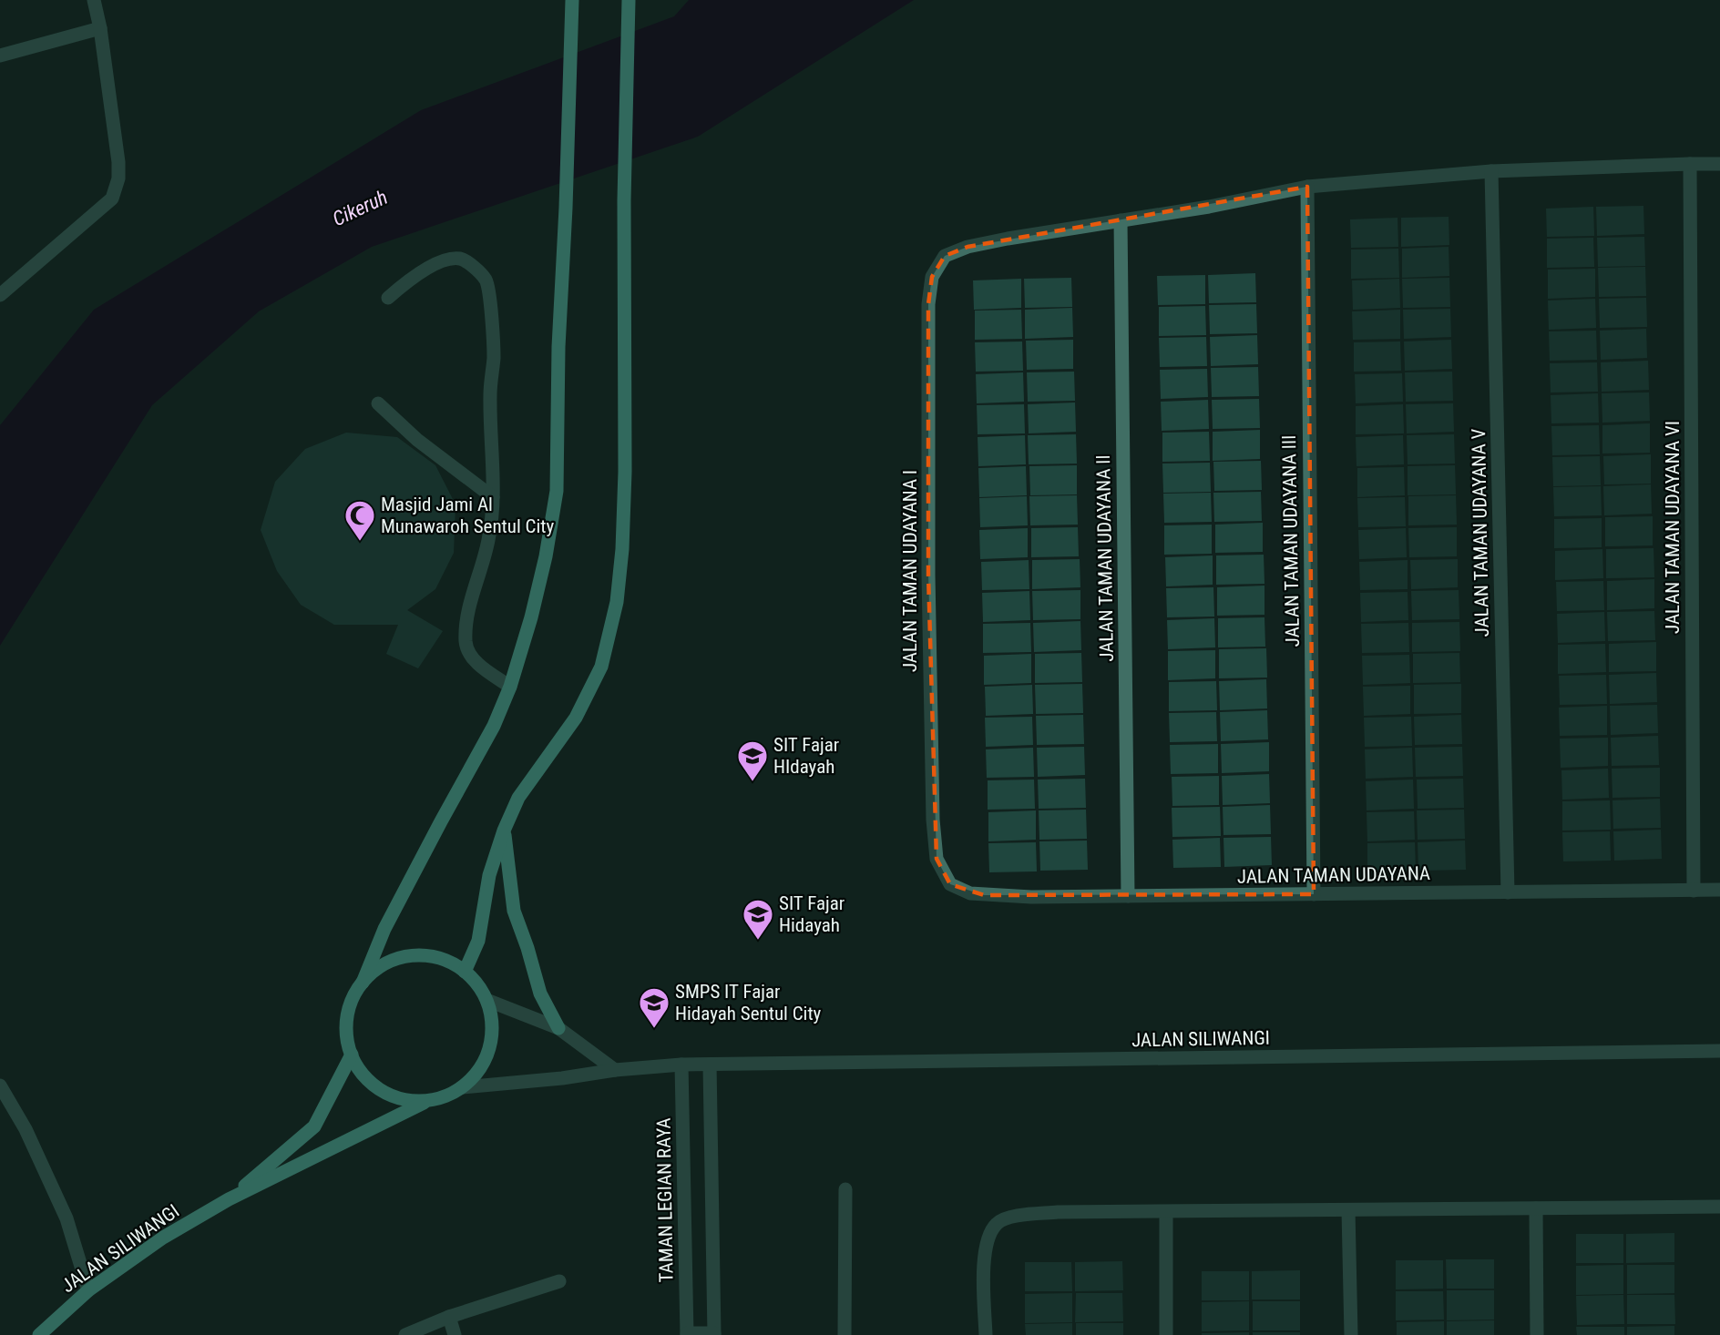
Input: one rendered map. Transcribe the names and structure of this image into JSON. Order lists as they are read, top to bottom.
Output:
{
  "streets": {
    "main road": ["JALAN SILIWANGI"],
    "street": [
      "JALAN TAMAN UDAYANA VI",
      "JALAN TAMAN UDAYANA V",
      "JALAN TAMAN UDAYANA III",
      "JALAN TAMAN UDAYANA II",
      "JALAN TAMAN UDAYANA I",
      "JALAN TAMAN UDAYANA",
      "TAMAN LEGIAN RAYA"
    ]
  },
  "crossings": [
    ["JALAN TAMAN UDAYANA VI", "JALAN TAMAN UDAYANA"],
    ["JALAN TAMAN UDAYANA V", "JALAN TAMAN UDAYANA"],
    ["JALAN TAMAN UDAYANA III", "JALAN TAMAN UDAYANA"],
    ["JALAN TAMAN UDAYANA II", "JALAN TAMAN UDAYANA I"],
    ["JALAN TAMAN UDAYANA II", "JALAN TAMAN UDAYANA"],
    ["JALAN TAMAN UDAYANA I", "JALAN TAMAN UDAYANA"],
    ["JALAN SILIWANGI", "TAMAN LEGIAN RAYA"]
  ],
  "water": ["Cikeruh"],
  "places": {
    "mosque": ["Masjid Jami Al Munawaroh Sentul City"],
    "school or university": ["SIT Fajar HIdayah", "SIT Fajar Hidayah", "SMPS IT Fajar Hidayah Sentul City"]
  }
}
